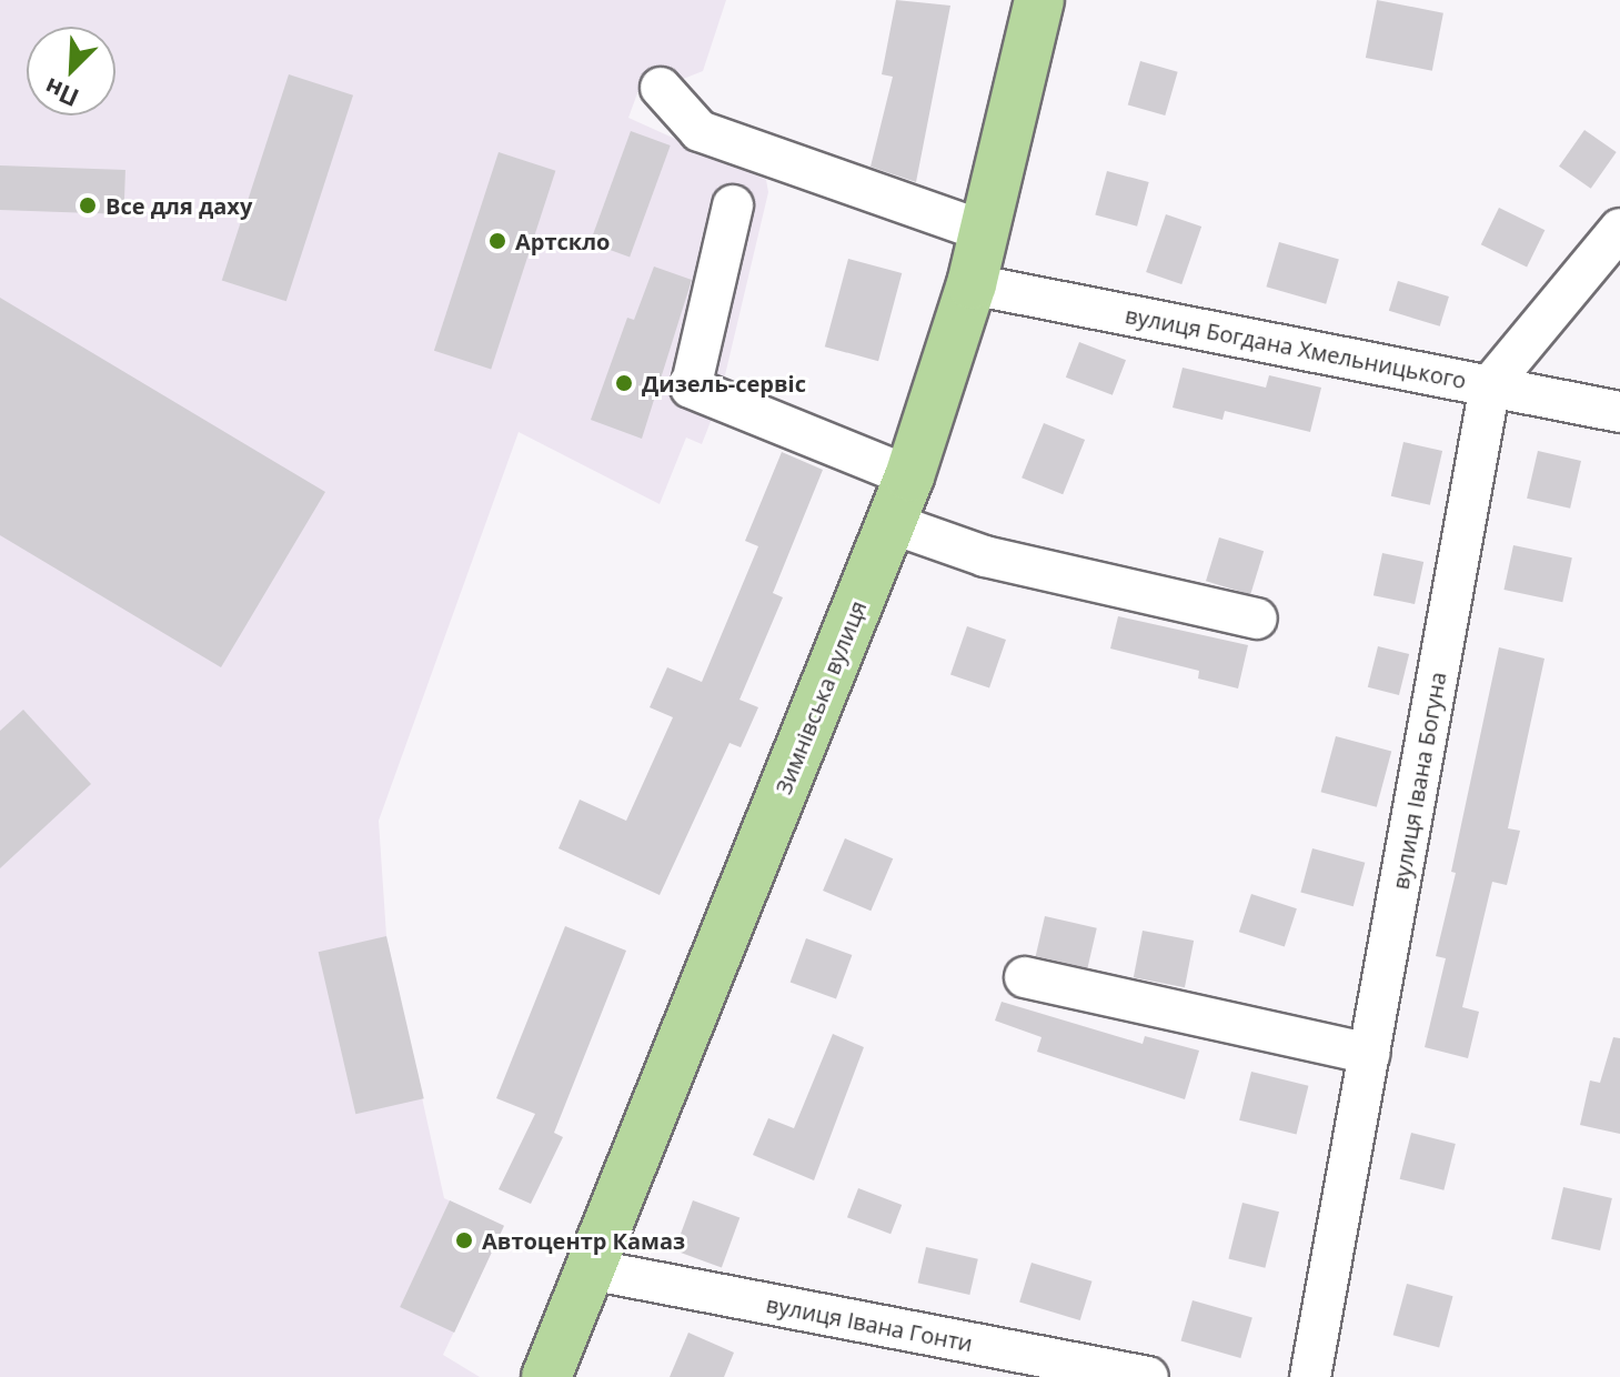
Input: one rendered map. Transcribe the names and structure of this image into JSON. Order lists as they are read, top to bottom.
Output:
{
  "streets": {
    "main road": ["Зимнівська вулиця"],
    "street": ["вулиця Богдана Хмельницького", "вулиця Івана Богуна", "вулиця Івана Гонти"]
  },
  "crossings": [
    ["вулиця Богдана Хмельницького", "Зимнівська вулиця"],
    ["вулиця Богдана Хмельницького", "вулиця Івана Богуна"],
    ["Зимнівська вулиця", "вулиця Івана Гонти"]
  ],
  "places": [
    "Все для даху",
    "Артскло",
    "Дизель-сервіс",
    "Автоцентр Камаз"
  ],
  "north": "bottom left"
}
